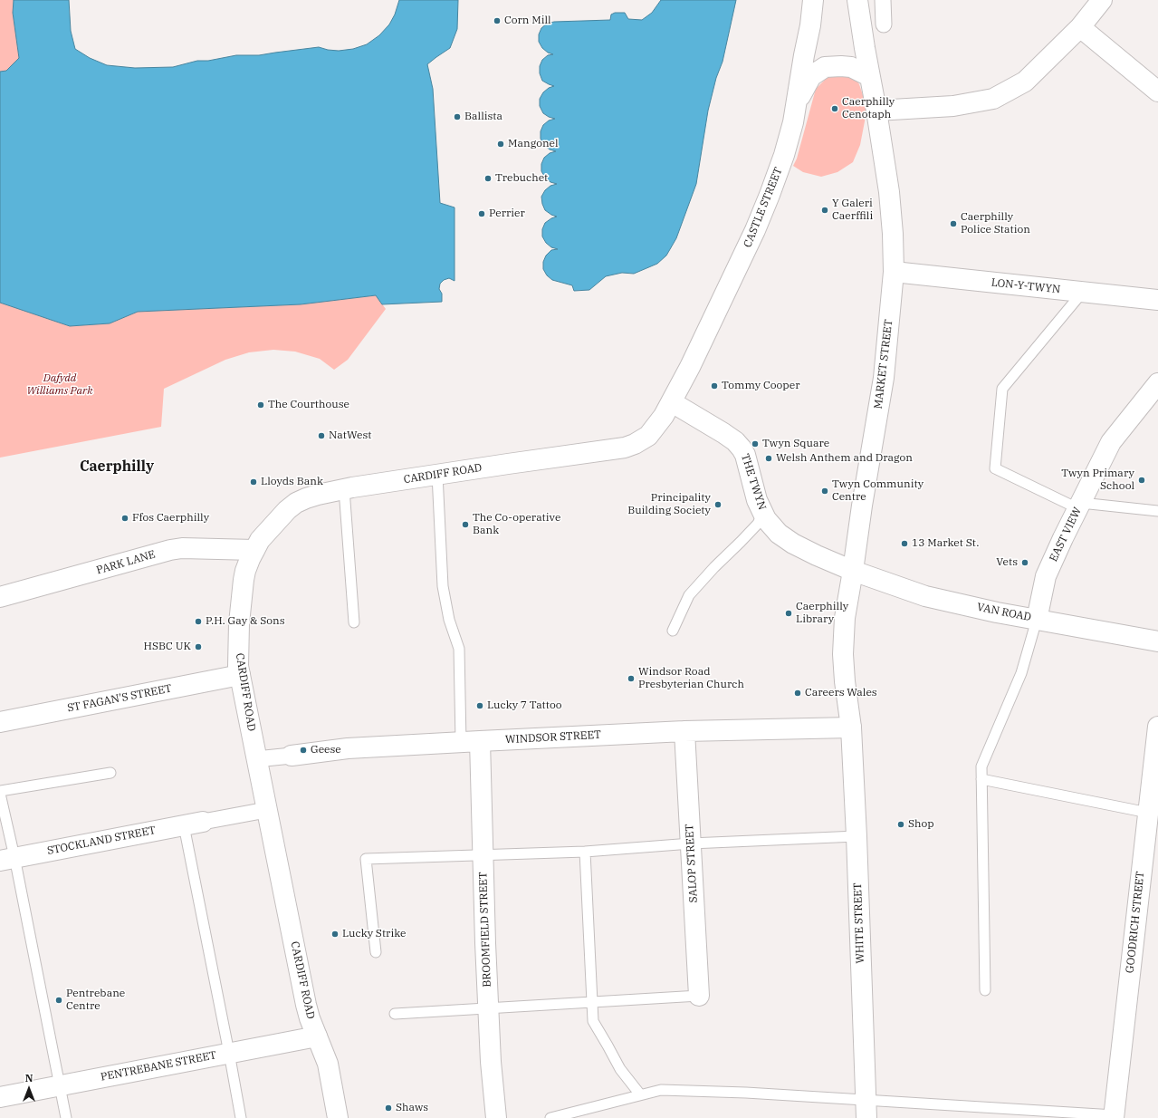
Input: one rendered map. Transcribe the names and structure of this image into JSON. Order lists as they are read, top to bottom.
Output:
{
  "streets": {
    "street": [
      "CASTLE STREET",
      "LON-Y-TWYN",
      "MARKET STREET",
      "CARDIFF ROAD",
      "THE TWYN",
      "EAST VIEW",
      "PARK LANE",
      "VAN ROAD",
      "ST FAGAN'S STREET",
      "WINDSOR STREET",
      "STOCKLAND STREET",
      "SALOP STREET",
      "GOODRICH STREET",
      "WHITE STREET",
      "BROOMFIELD STREET",
      "PENTREBANE STREET"
    ]
  },
  "crossings": [
    ["CASTLE STREET", "CARDIFF ROAD"],
    ["CASTLE STREET", "THE TWYN"],
    ["LON-Y-TWYN", "MARKET STREET"],
    ["MARKET STREET", "THE TWYN"],
    ["MARKET STREET", "VAN ROAD"],
    ["MARKET STREET", "WINDSOR STREET"],
    ["MARKET STREET", "WHITE STREET"],
    ["CARDIFF ROAD", "THE TWYN"],
    ["CARDIFF ROAD", "PARK LANE"],
    ["CARDIFF ROAD", "ST FAGAN'S STREET"],
    ["CARDIFF ROAD", "WINDSOR STREET"],
    ["CARDIFF ROAD", "PENTREBANE STREET"],
    ["THE TWYN", "VAN ROAD"],
    ["EAST VIEW", "VAN ROAD"],
    ["WINDSOR STREET", "SALOP STREET"],
    ["WINDSOR STREET", "WHITE STREET"],
    ["WINDSOR STREET", "BROOMFIELD STREET"]
  ],
  "districts": ["Caerphilly"],
  "parks": ["Dafydd Williams Park"],
  "places": [
    "Corn Mill",
    "Caerphilly Cenotaph",
    "Ballista",
    "Mangonel",
    "Trebuchet",
    "Y Galeri Caerffili",
    "Perrier",
    "Caerphilly Police Station",
    "Tommy Cooper",
    "The Courthouse",
    "NatWest",
    "Twyn Square",
    "Welsh Anthem and Dragon",
    "Twyn Primary School",
    "Lloyds Bank",
    "Twyn Community Centre",
    "Principality Building Society",
    "Ffos Caerphilly",
    "The Co-operative Bank",
    "13 Market St.",
    "Vets",
    "Caerphilly Library",
    "P.H. Gay & Sons",
    "HSBC UK",
    "Windsor Road Presbyterian Church",
    "Careers Wales",
    "Lucky 7 Tattoo",
    "Geese",
    "Shop",
    "Lucky Strike",
    "Pentrebane Centre",
    "Shaws"
  ],
  "north": "top"
}
